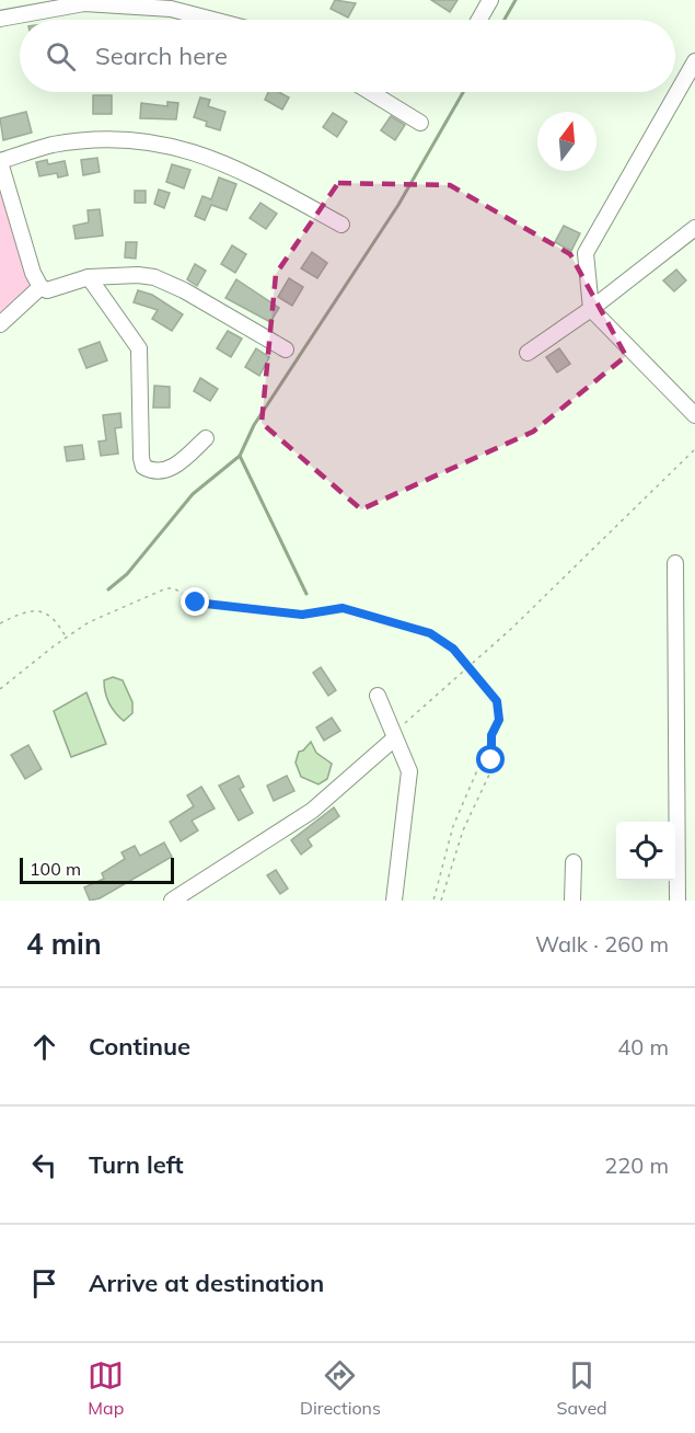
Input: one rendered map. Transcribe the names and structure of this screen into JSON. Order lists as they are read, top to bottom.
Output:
{
  "scale_bar": "100 m",
  "north": "top",
  "page": {
    "search": "Search here",
    "scale": "100 m",
    "heading": ["4 min", "Walk · 260 m"],
    "list": [
      ["Continue", "40 m"],
      ["Turn left", "220 m"],
      "Arrive at destination"
    ],
    "nav": ["Map", "Directions", "Saved"]
  }
}
